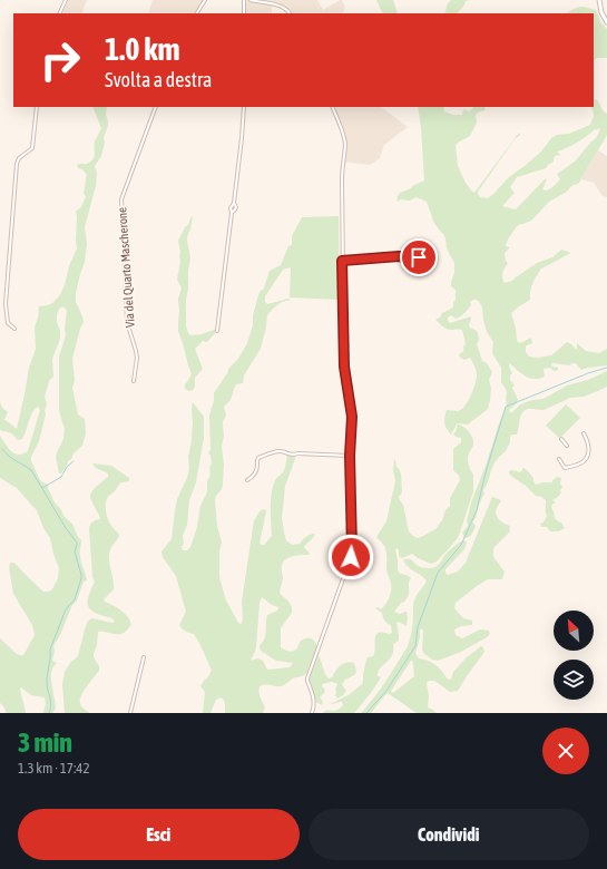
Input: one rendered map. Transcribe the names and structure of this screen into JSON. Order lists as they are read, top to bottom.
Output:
{
  "streets": {
    "street": ["Via del Quarto Mascherone"]
  },
  "north": "top left",
  "page": {
    "turn": ["1.0 km", "Svolta a destra"],
    "heading": ["3 min", "1.3 km · 17:42"],
    "buttons": ["Esci", "Condividi"]
  }
}
